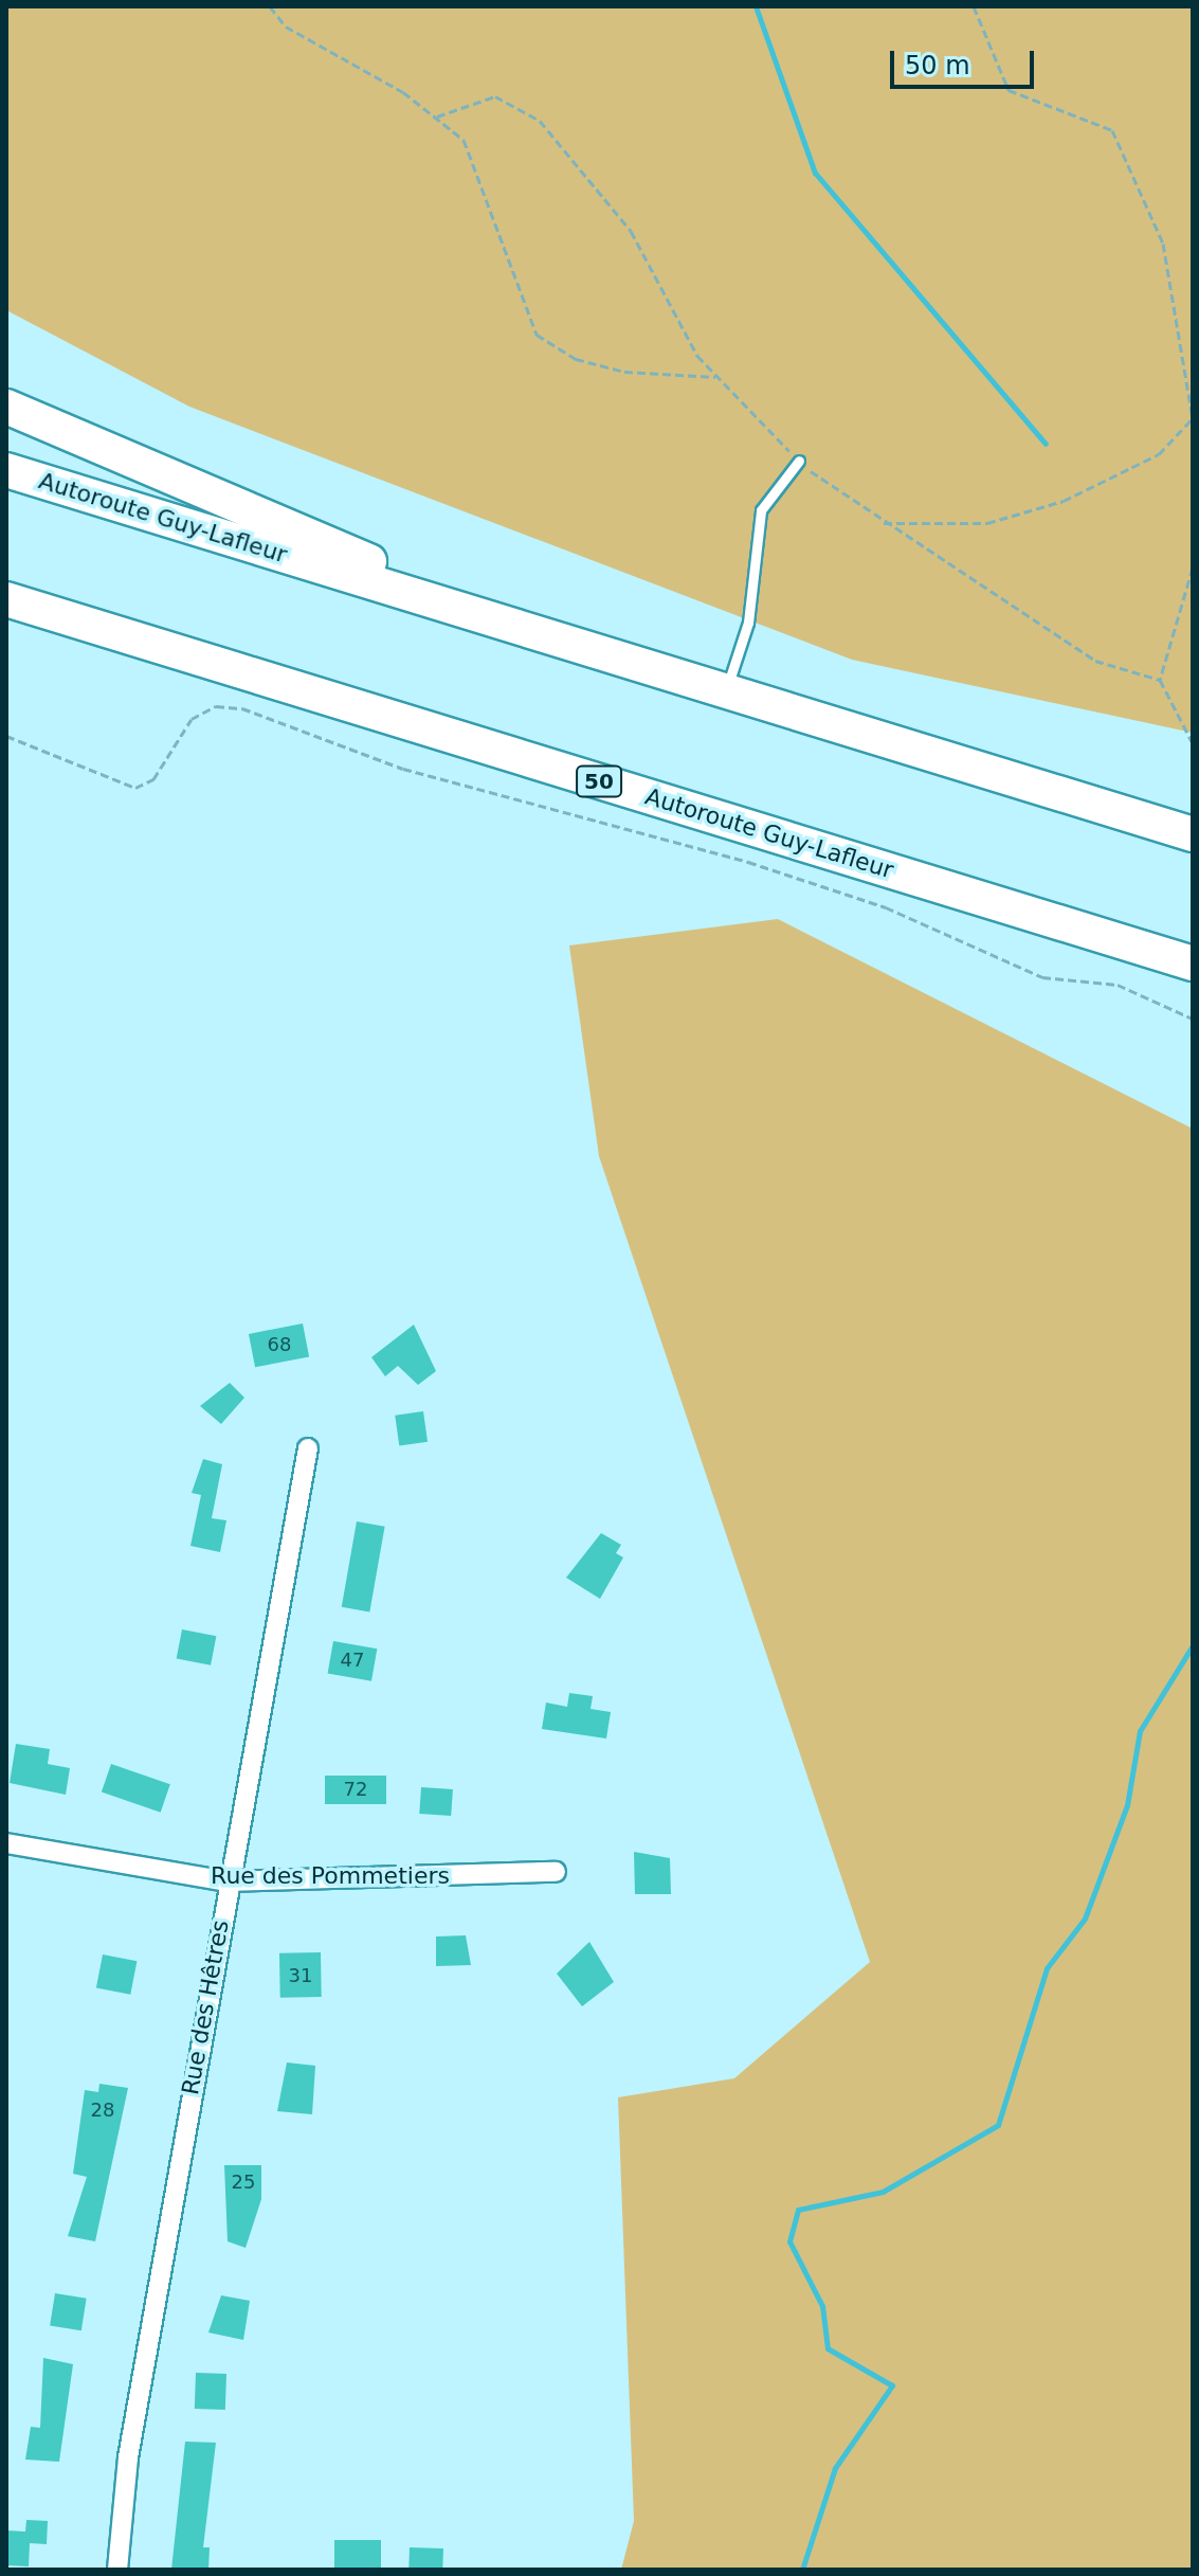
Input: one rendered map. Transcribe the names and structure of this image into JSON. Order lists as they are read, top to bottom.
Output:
{
  "streets": {
    "highway": ["Autoroute Guy-Lafleur", "50"],
    "street": ["Rue des Pommetiers", "Rue des Hêtres"]
  },
  "crossings": [
    ["Rue des Pommetiers", "Rue des Hêtres"]
  ],
  "house_numbers": [
    "68",
    "47",
    "72",
    "31",
    "28",
    "25"
  ],
  "scale_bar": "50 m"
}
